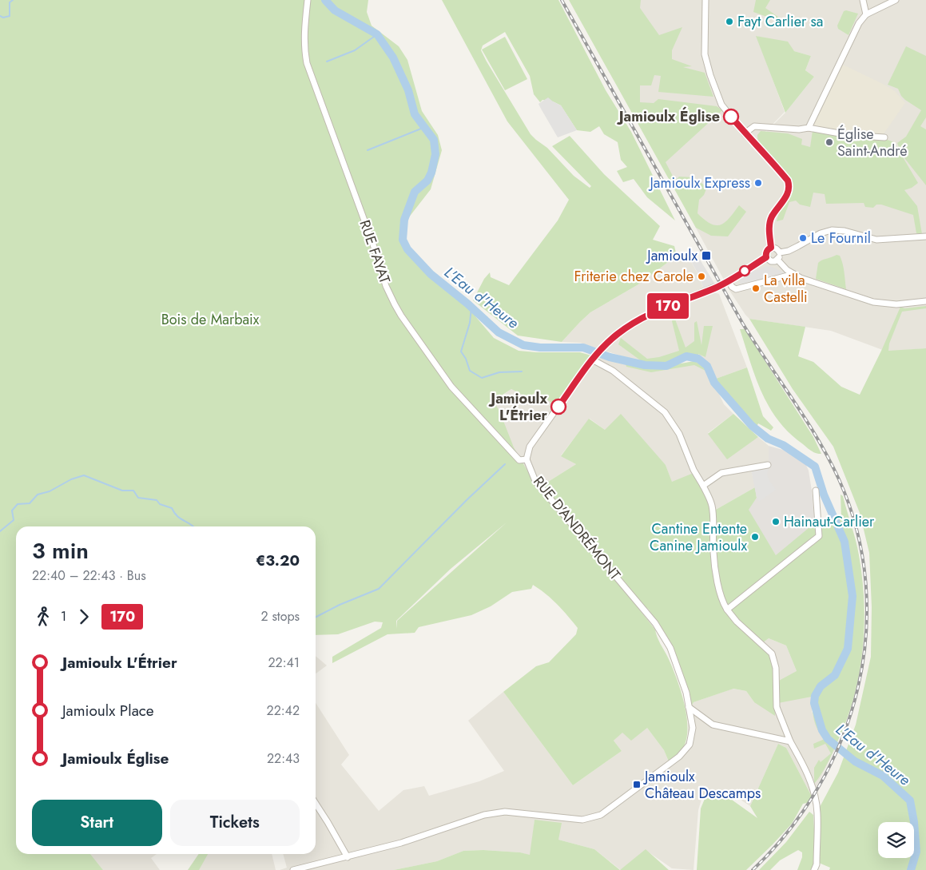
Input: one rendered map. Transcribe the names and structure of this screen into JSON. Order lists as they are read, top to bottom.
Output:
{
  "streets": {
    "street": ["RUE FAYAT", "RUE D'ANDRÉMONT"]
  },
  "crossings": [
    ["RUE FAYAT", "RUE D'ANDRÉMONT"]
  ],
  "water": ["L'Eau d'Heure"],
  "parks": ["Bois de Marbaix"],
  "places": {
    "other": [
      "Fayt Carlier sa",
      "Jamioulx Église",
      "Église Saint-André",
      "Jamioulx Express",
      "Le Fournil",
      "Friterie chez Carole",
      "La villa Castelli",
      "Jamioulx L'Étrier",
      "Hainaut-Carlier",
      "Cantine Entente Canine Jamioulx"
    ],
    "transit": ["Jamioulx", "Jamioulx Château Descamps"]
  },
  "lines": ["bus line 170"],
  "page": {
    "on_map": "170",
    "heading": ["3 min", "22:40 – 22:43 · Bus", "€3.20"],
    "legs": ["1", "170", "2 stops"],
    "list": [
      {
        "name": "Jamioulx L'Étrier",
        "value": "22:41"
      },
      {
        "name": "Jamioulx Place",
        "value": "22:42"
      },
      {
        "name": "Jamioulx Église",
        "value": "22:43"
      }
    ],
    "buttons": ["Start", "Tickets"]
  }
}
